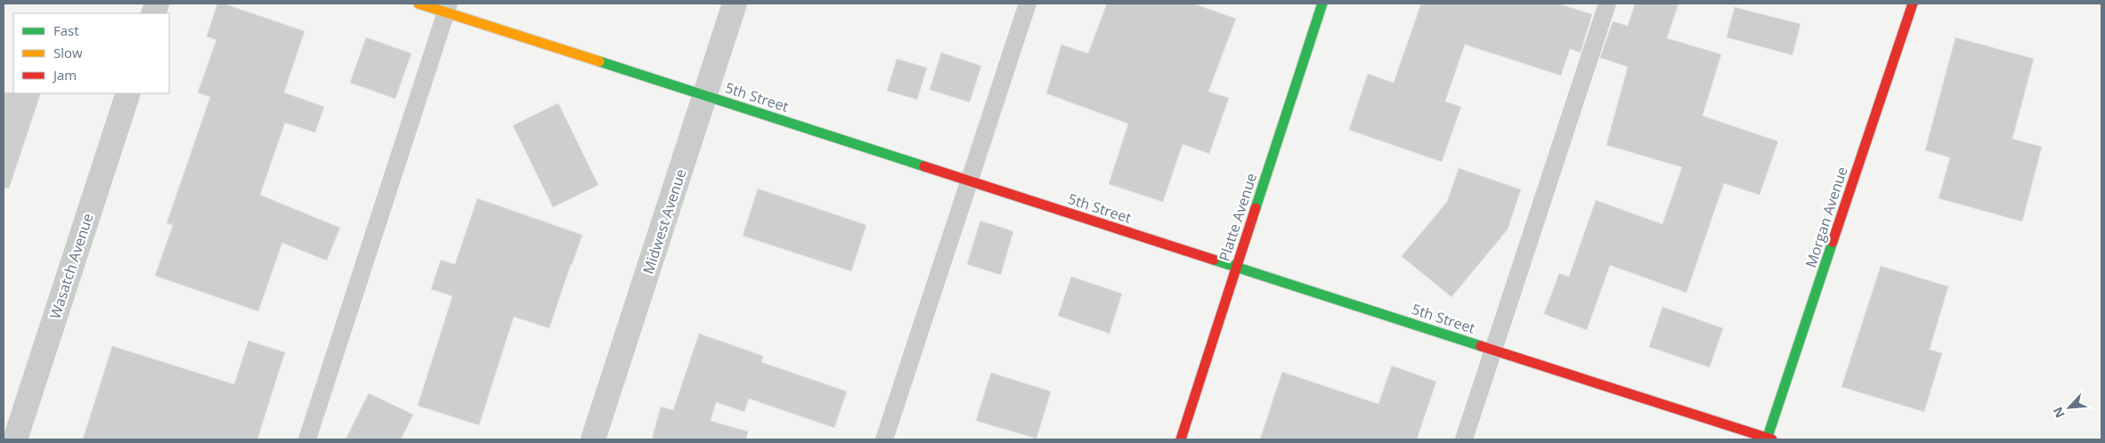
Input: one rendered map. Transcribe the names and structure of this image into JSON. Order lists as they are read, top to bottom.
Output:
{
  "streets": {
    "street": [
      "5th Street",
      "Platte Avenue",
      "Morgan Avenue",
      "Midwest Avenue",
      "Wasatch Avenue"
    ]
  },
  "crossings": [
    ["5th Street", "Platte Avenue"],
    ["5th Street", "Morgan Avenue"],
    ["5th Street", "Midwest Avenue"]
  ],
  "legend": ["Fast", "Slow", "Jam"],
  "north": "bottom left"
}
